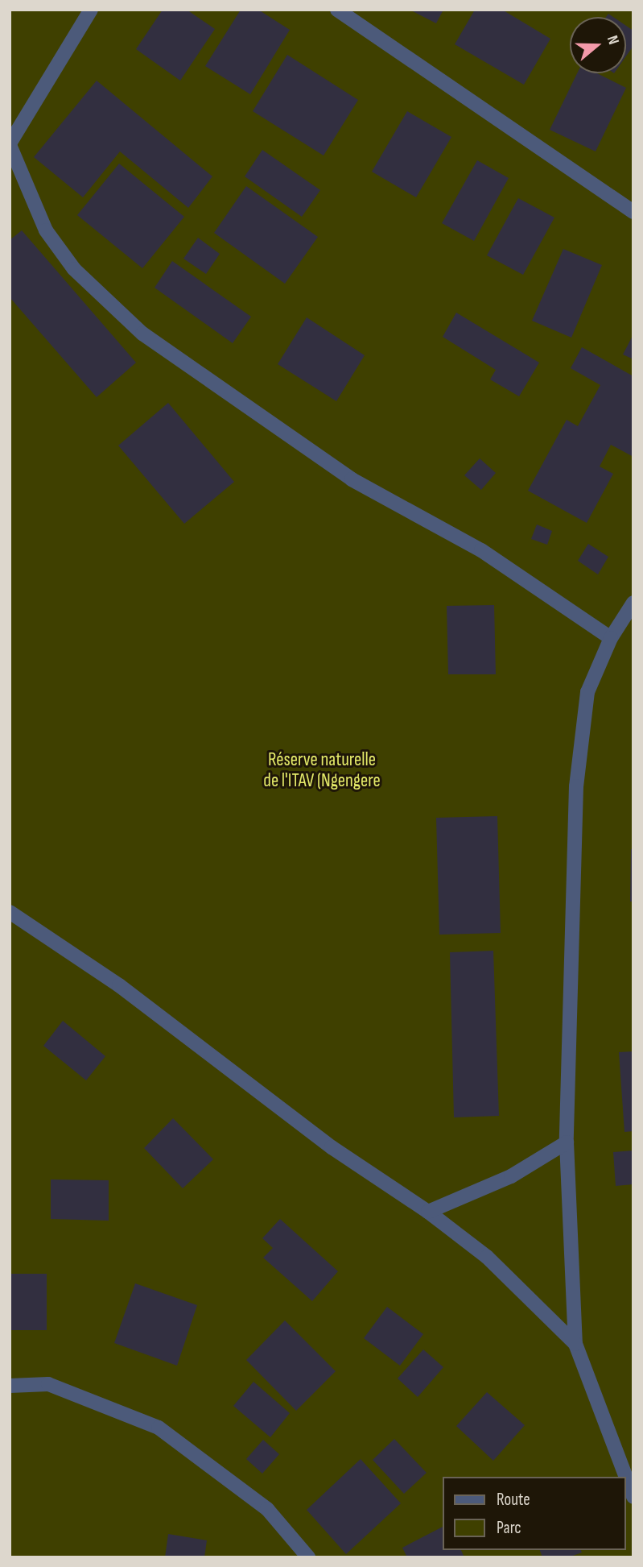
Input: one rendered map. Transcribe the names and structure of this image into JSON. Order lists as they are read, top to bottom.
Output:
{
  "parks": ["Réserve naturelle de l'ITAV (Ngengere"],
  "legend": ["Route", "Parc"],
  "north": "right"
}
